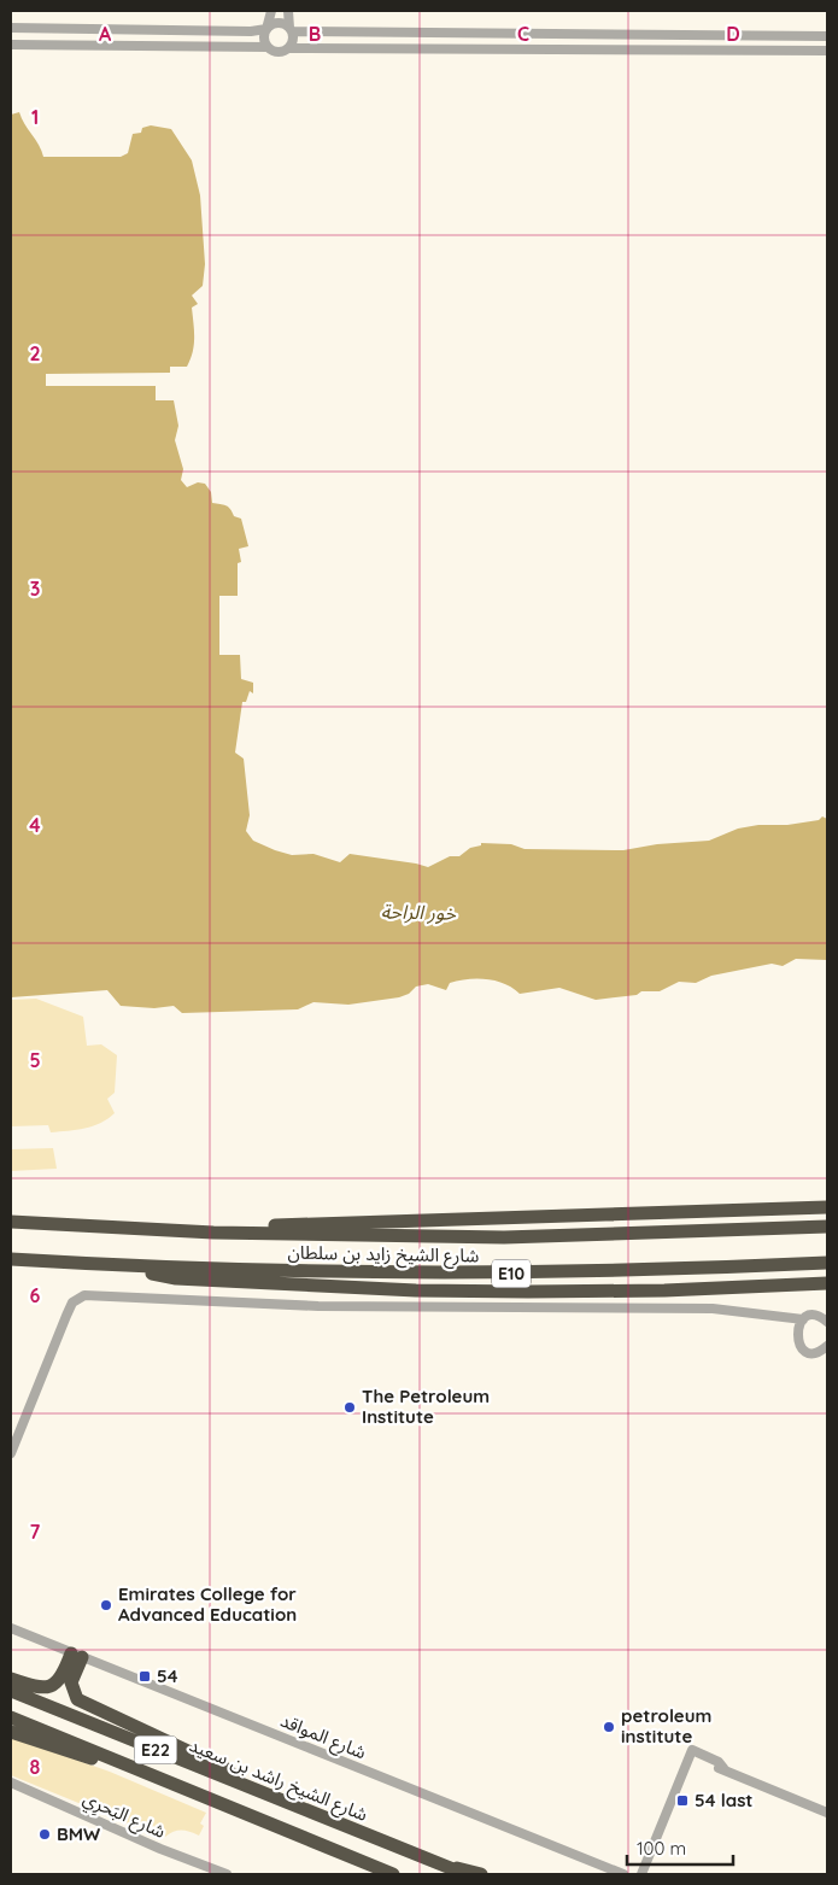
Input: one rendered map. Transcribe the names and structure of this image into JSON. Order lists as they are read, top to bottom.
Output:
{
  "streets": {
    "highway": [
      "شارع الشيخ زايد بن سلطان",
      "E10",
      "E22",
      "شارع الشيخ راشد بن سعيد"
    ],
    "street": ["شارع المواقد", "شارع البَحرِي"]
  },
  "water": ["خور الراحة"],
  "places": {
    "other": [
      "The Petroleum Institute",
      "Emirates College for Advanced Education",
      "petroleum institute",
      "BMW"
    ],
    "transit": ["54", "54 last"]
  },
  "scale_bar": "100 m",
  "grid": {
    "columns": [
      "A",
      "B",
      "C",
      "D"
    ],
    "rows": [
      "1",
      "2",
      "3",
      "4",
      "5",
      "6",
      "7",
      "8"
    ]
  }
}
